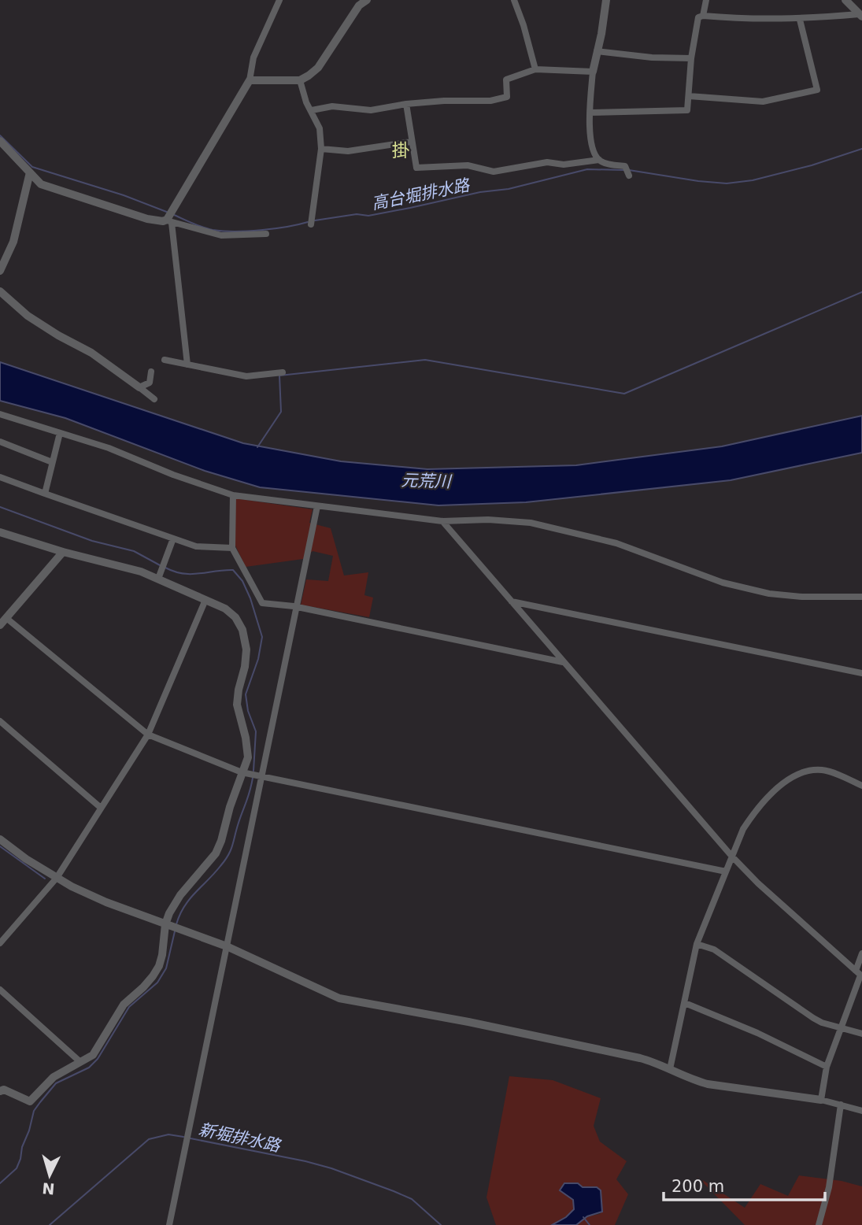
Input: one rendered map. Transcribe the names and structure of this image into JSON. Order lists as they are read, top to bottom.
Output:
{
  "districts": ["掛"],
  "water": ["高台堀排水路", "元荒川", "新堀排水路"],
  "scale_bar": "200 m",
  "north": "bottom"
}
